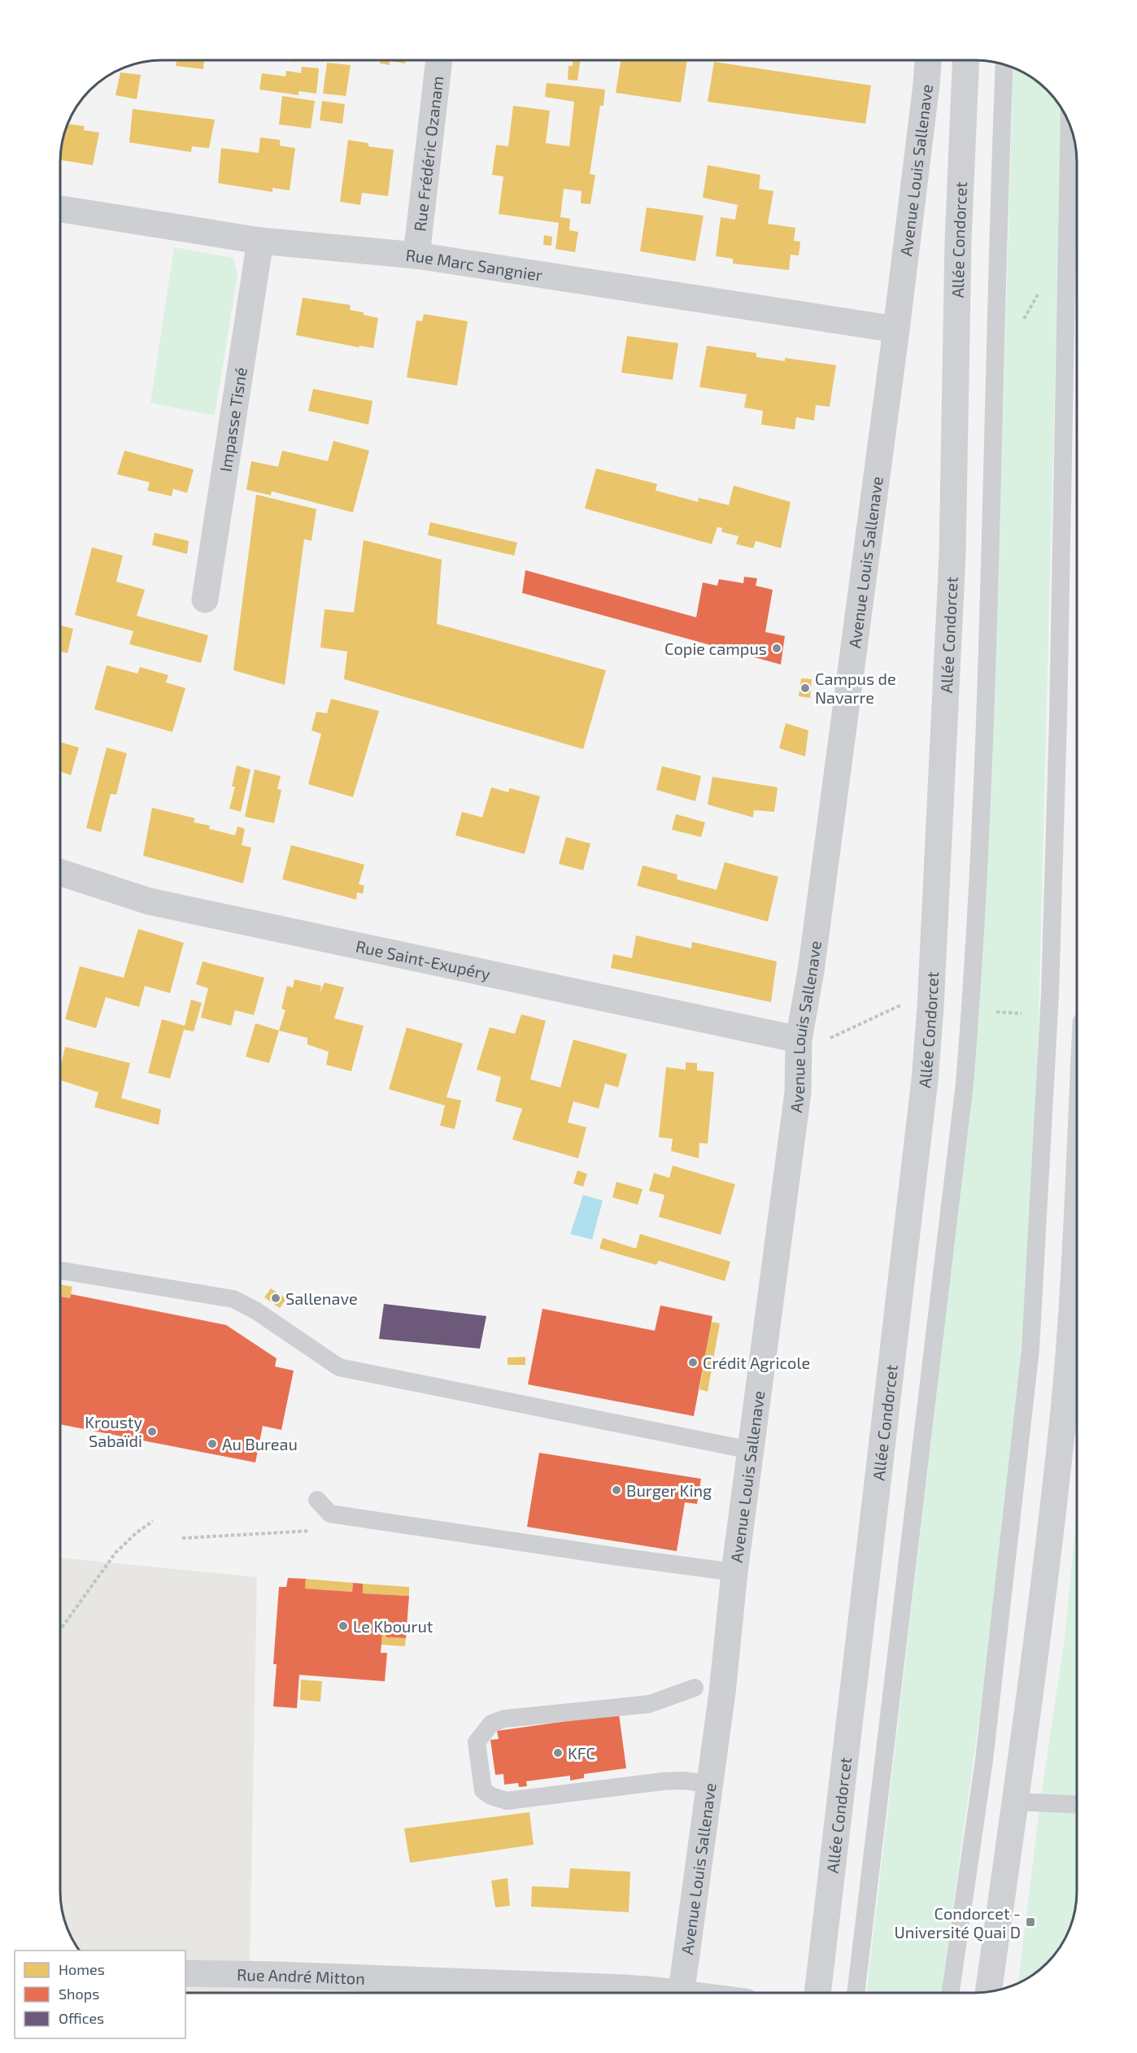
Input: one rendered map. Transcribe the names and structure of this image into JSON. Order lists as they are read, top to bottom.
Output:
{
  "streets": {
    "main road": ["Allée Condorcet"],
    "street": [
      "Rue Frédéric Ozanam",
      "Avenue Louis Sallenave",
      "Rue Marc Sangnier",
      "Impasse Tisné",
      "Rue Saint-Exupéry",
      "Rue André Mitton"
    ]
  },
  "crossings": [
    ["Rue Frédéric Ozanam", "Rue Marc Sangnier"],
    ["Avenue Louis Sallenave", "Rue Marc Sangnier"],
    ["Avenue Louis Sallenave", "Rue Saint-Exupéry"],
    ["Rue Marc Sangnier", "Impasse Tisné"]
  ],
  "places": {
    "other": [
      "Copie campus",
      "Campus de Navarre",
      "Sallenave",
      "Crédit Agricole",
      "Krousty Sabaïdi",
      "Au Bureau",
      "Burger King",
      "Le Kbourut",
      "KFC"
    ],
    "transit": ["Condorcet - Université Quai D"]
  },
  "legend": ["Homes", "Shops", "Offices"]
}
